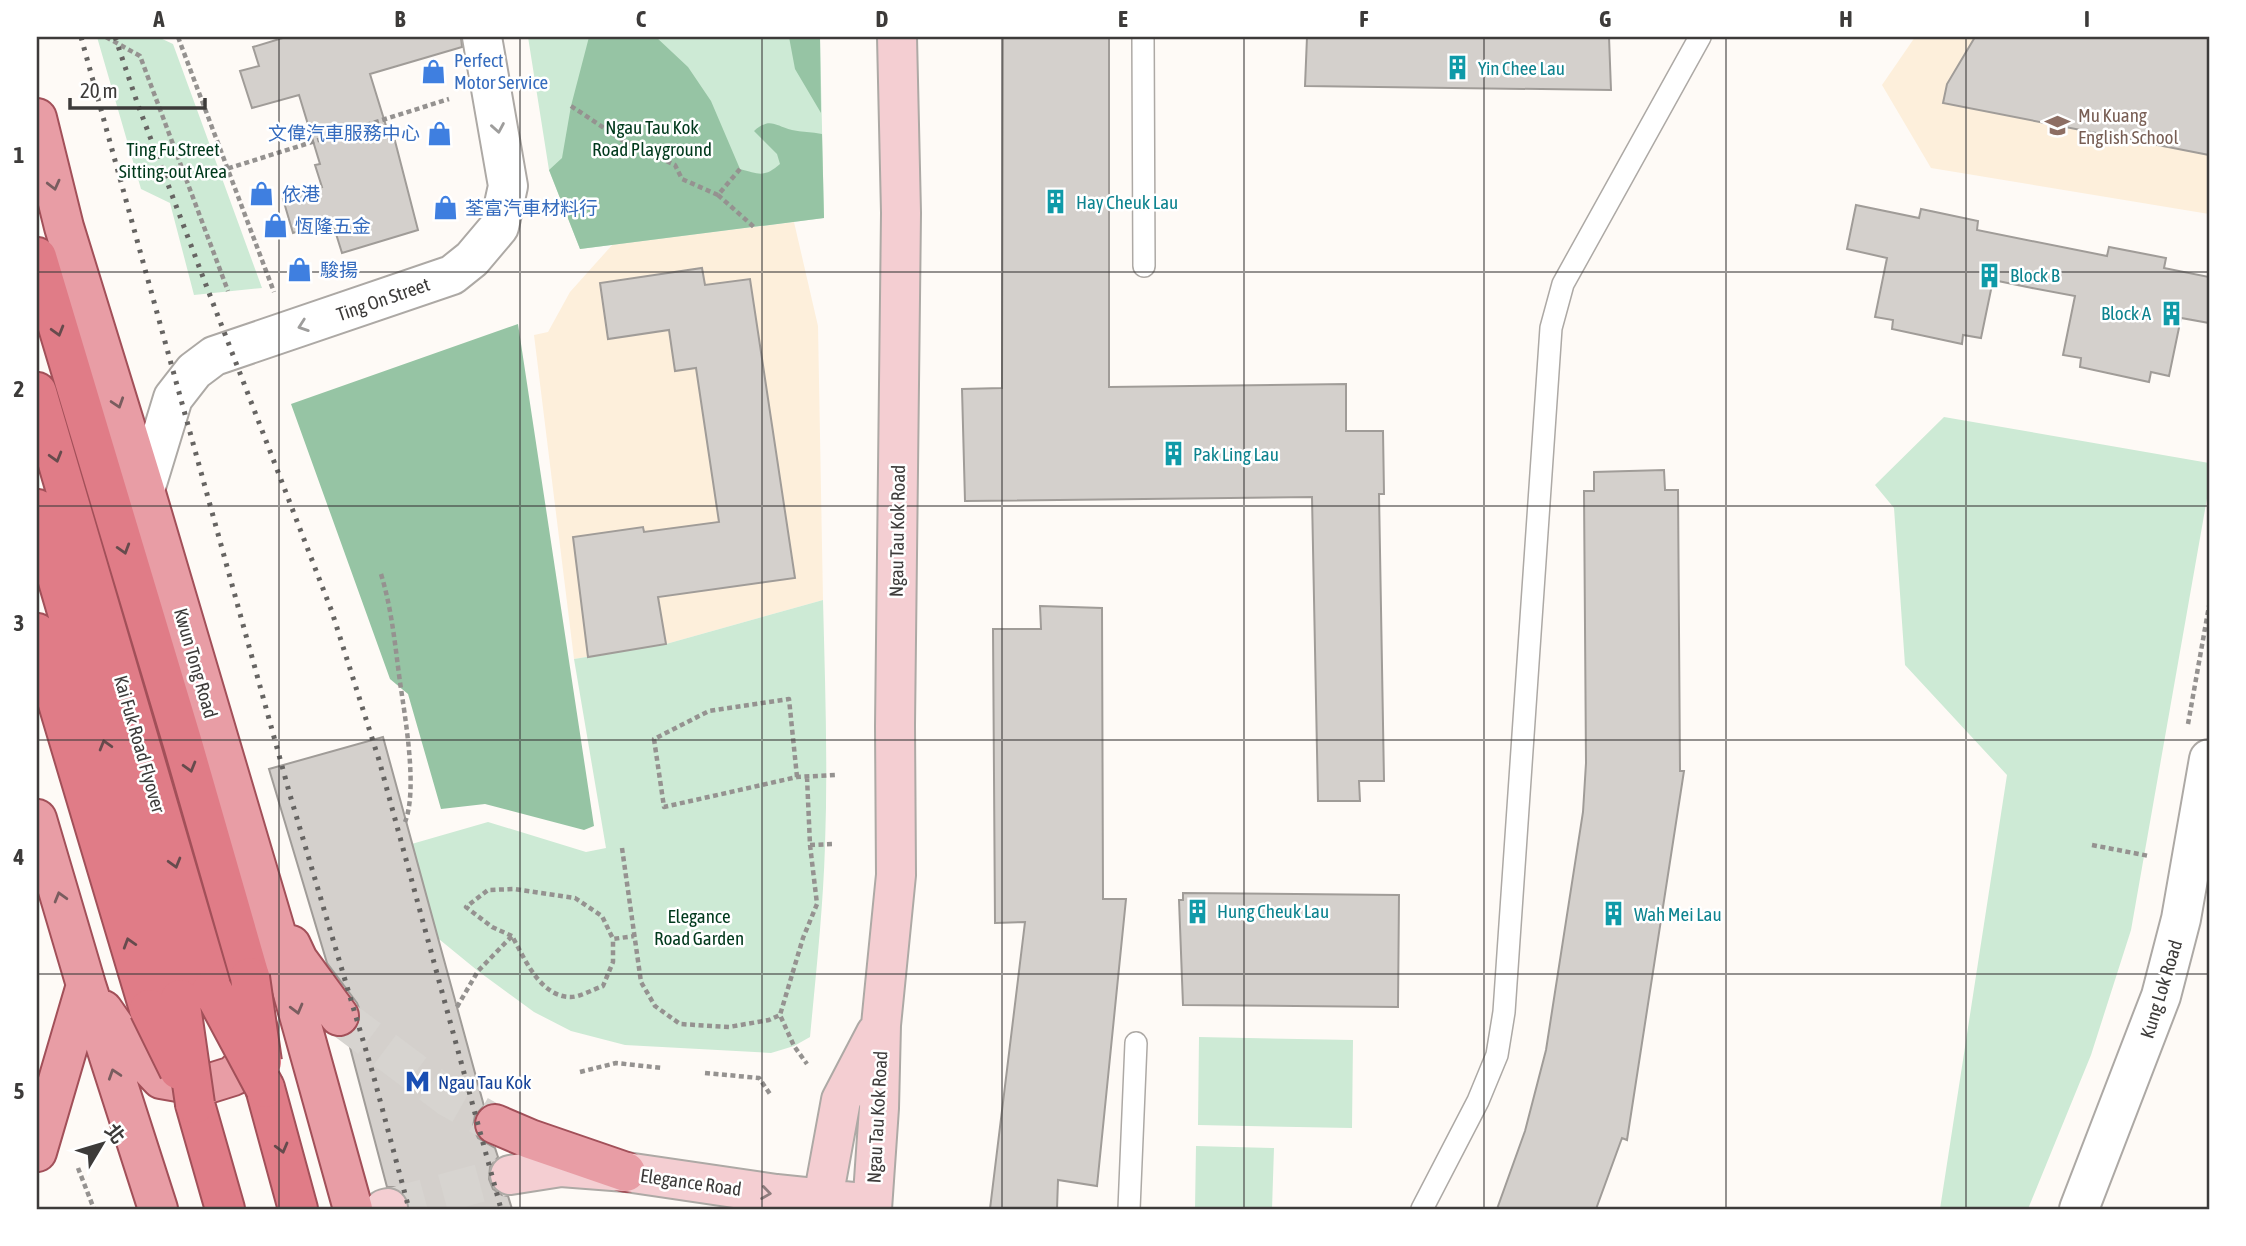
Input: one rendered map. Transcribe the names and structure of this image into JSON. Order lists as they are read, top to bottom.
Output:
{
  "streets": {
    "highway": ["Kwun Tong Road", "Kai Fuk Road Flyover"],
    "main road": ["Ngau Tau Kok Road", "Elegance Road"],
    "street": ["Ting On Street", "Kung Lok Road"]
  },
  "crossings": [
    ["Ting On Street", "Kwun Tong Road"],
    ["Ngau Tau Kok Road", "Elegance Road"],
    ["Kwun Tong Road", "Kai Fuk Road Flyover"]
  ],
  "one_way": ["Ting On Street", "Elegance Road"],
  "parks": ["Ngau Tau Kok Road Playground", "Ting Fu Street Sitting-out Area", "Elegance Road Garden"],
  "places": {
    "building": [
      "Yin Chee Lau",
      "Hay Cheuk Lau",
      "Block B",
      "Block A",
      "Pak Ling Lau",
      "Hung Cheuk Lau",
      "Wah Mei Lau"
    ],
    "shop": [
      "Perfect Motor Service",
      "文偉汽車服務中心",
      "依港",
      "荃富汽車材料行",
      "恆隆五金",
      "駿揚"
    ],
    "school or university": ["Mu Kuang English School"],
    "metro station": ["Ngau Tau Kok"]
  },
  "scale_bar": "20 m",
  "north": "top right",
  "grid": {
    "columns": [
      "A",
      "B",
      "C",
      "D",
      "E",
      "F",
      "G",
      "H",
      "I"
    ],
    "rows": [
      "1",
      "2",
      "3",
      "4",
      "5"
    ]
  }
}
